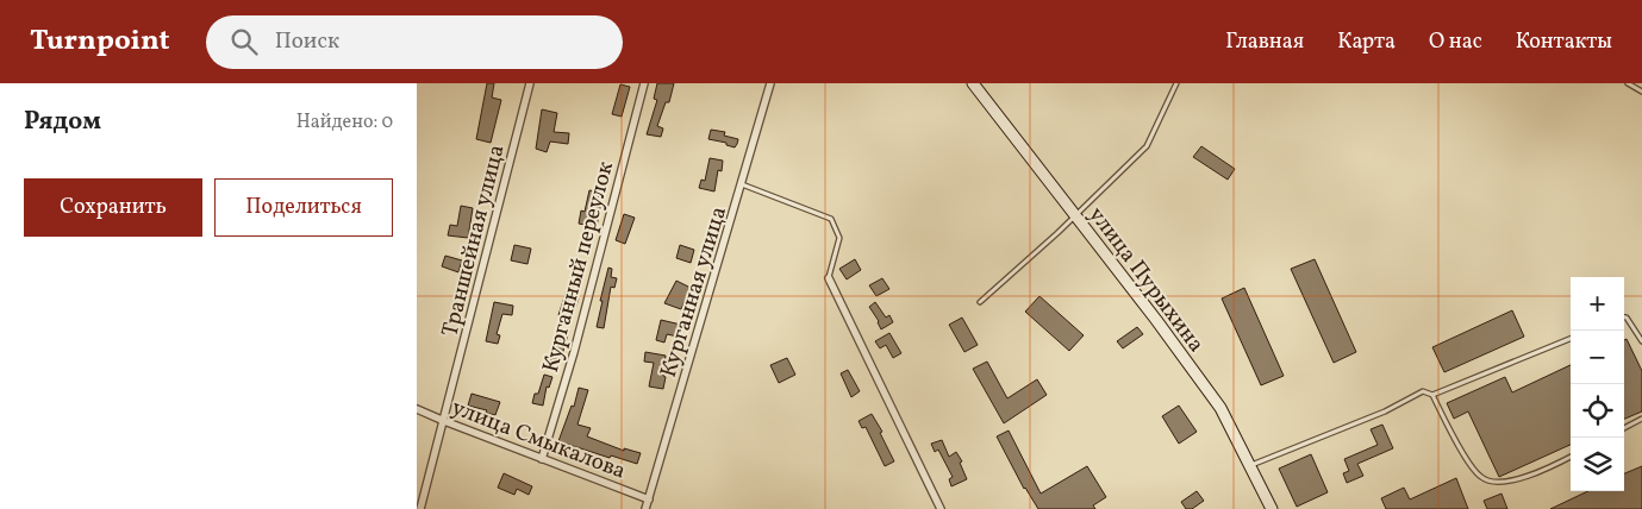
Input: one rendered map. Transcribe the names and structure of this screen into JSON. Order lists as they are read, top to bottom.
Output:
{
  "streets": {
    "street": [
      "Траншейная улица",
      "Курганный переулок",
      "улица Пурыхина",
      "Курганная улица",
      "улица Смыкалова"
    ]
  },
  "crossings": [
    ["Траншейная улица", "улица Смыкалова"],
    ["Курганный переулок", "улица Смыкалова"],
    ["Курганная улица", "улица Смыкалова"]
  ],
  "page": {
    "header": "Turnpoint",
    "search": "Поиск",
    "nav": [
      "Главная",
      "Карта",
      "О нас",
      "Контакты"
    ],
    "heading": ["Рядом", "Найдено: 0"],
    "buttons": ["Сохранить", "Поделиться"],
    "map_buttons": ["+", "−"]
  }
}
